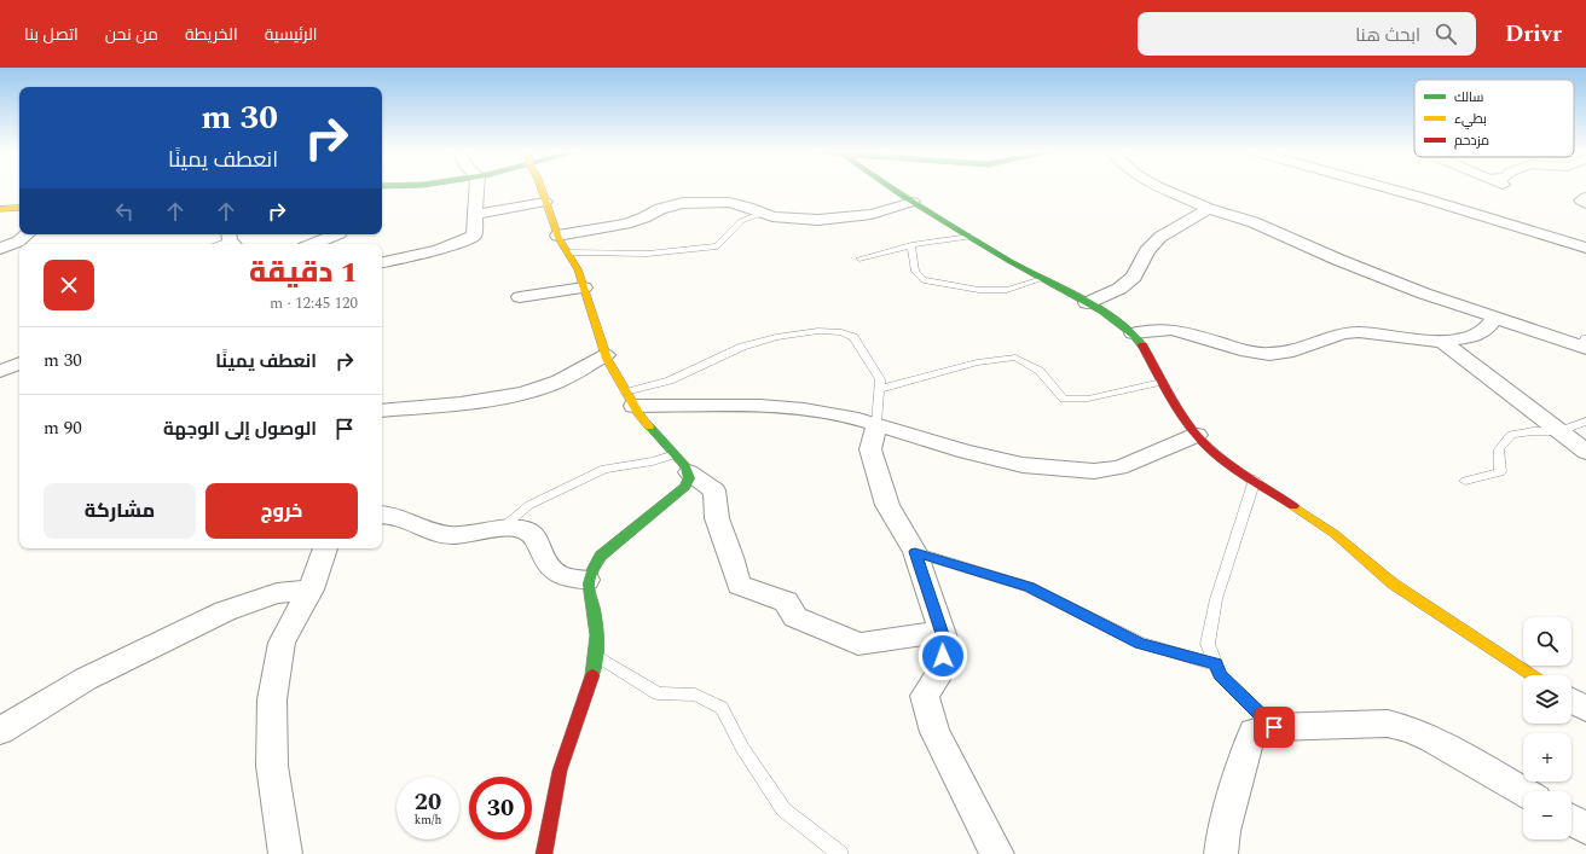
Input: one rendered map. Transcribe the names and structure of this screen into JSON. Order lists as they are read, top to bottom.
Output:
{
  "legend": ["سالك", "بطيء", "مزدحم"],
  "page": {
    "header": "Drivr",
    "search": "ابحث هنا",
    "nav": [
      "الرئيسية",
      "الخريطة",
      "من نحن",
      "اتصل بنا"
    ],
    "turn": ["30 m", "انعطف يمينًا"],
    "heading": ["1 دقيقة", "120 m · 12:45"],
    "list": [
      {
        "name": "انعطف يمينًا",
        "value": "30 m"
      },
      {
        "name": "الوصول إلى الوجهة",
        "value": "90 m"
      }
    ],
    "buttons": ["خروج", "مشاركة"],
    "map_buttons": ["+", "−"],
    "speed": "20 km/h",
    "limit": "30"
  }
}
